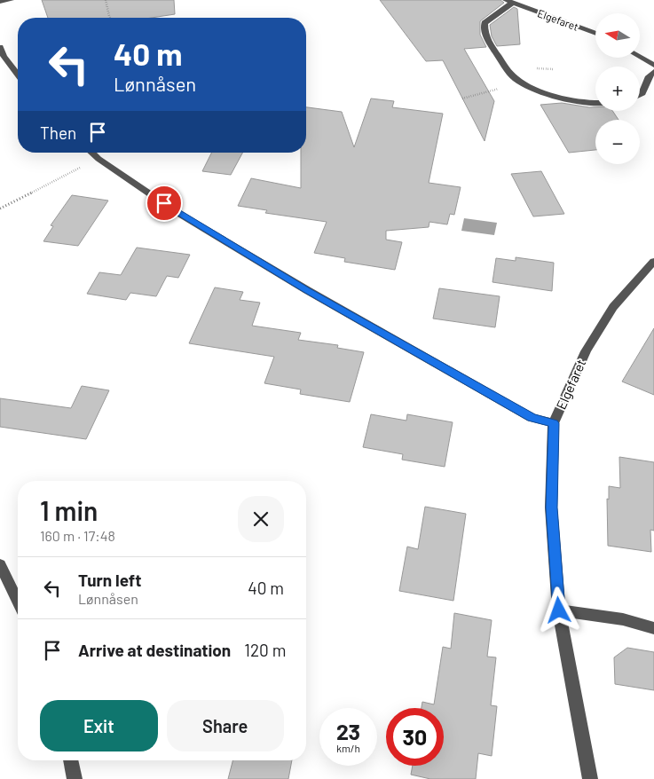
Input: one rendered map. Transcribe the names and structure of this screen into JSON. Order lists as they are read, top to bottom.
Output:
{
  "streets": {
    "street": ["Elgefaret"]
  },
  "north": "left",
  "page": {
    "map_buttons": ["+", "−"],
    "turn": ["40 m", "Lønnåsen"],
    "then": "Then",
    "heading": ["1 min", "160 m · 17:48"],
    "list": [
      {
        "name": "Turn left",
        "note": "Lønnåsen",
        "value": "40 m"
      },
      {
        "name": "Arrive at destination",
        "value": "120 m"
      }
    ],
    "buttons": ["Exit", "Share"],
    "speed": "23 km/h",
    "limit": "30"
  }
}
